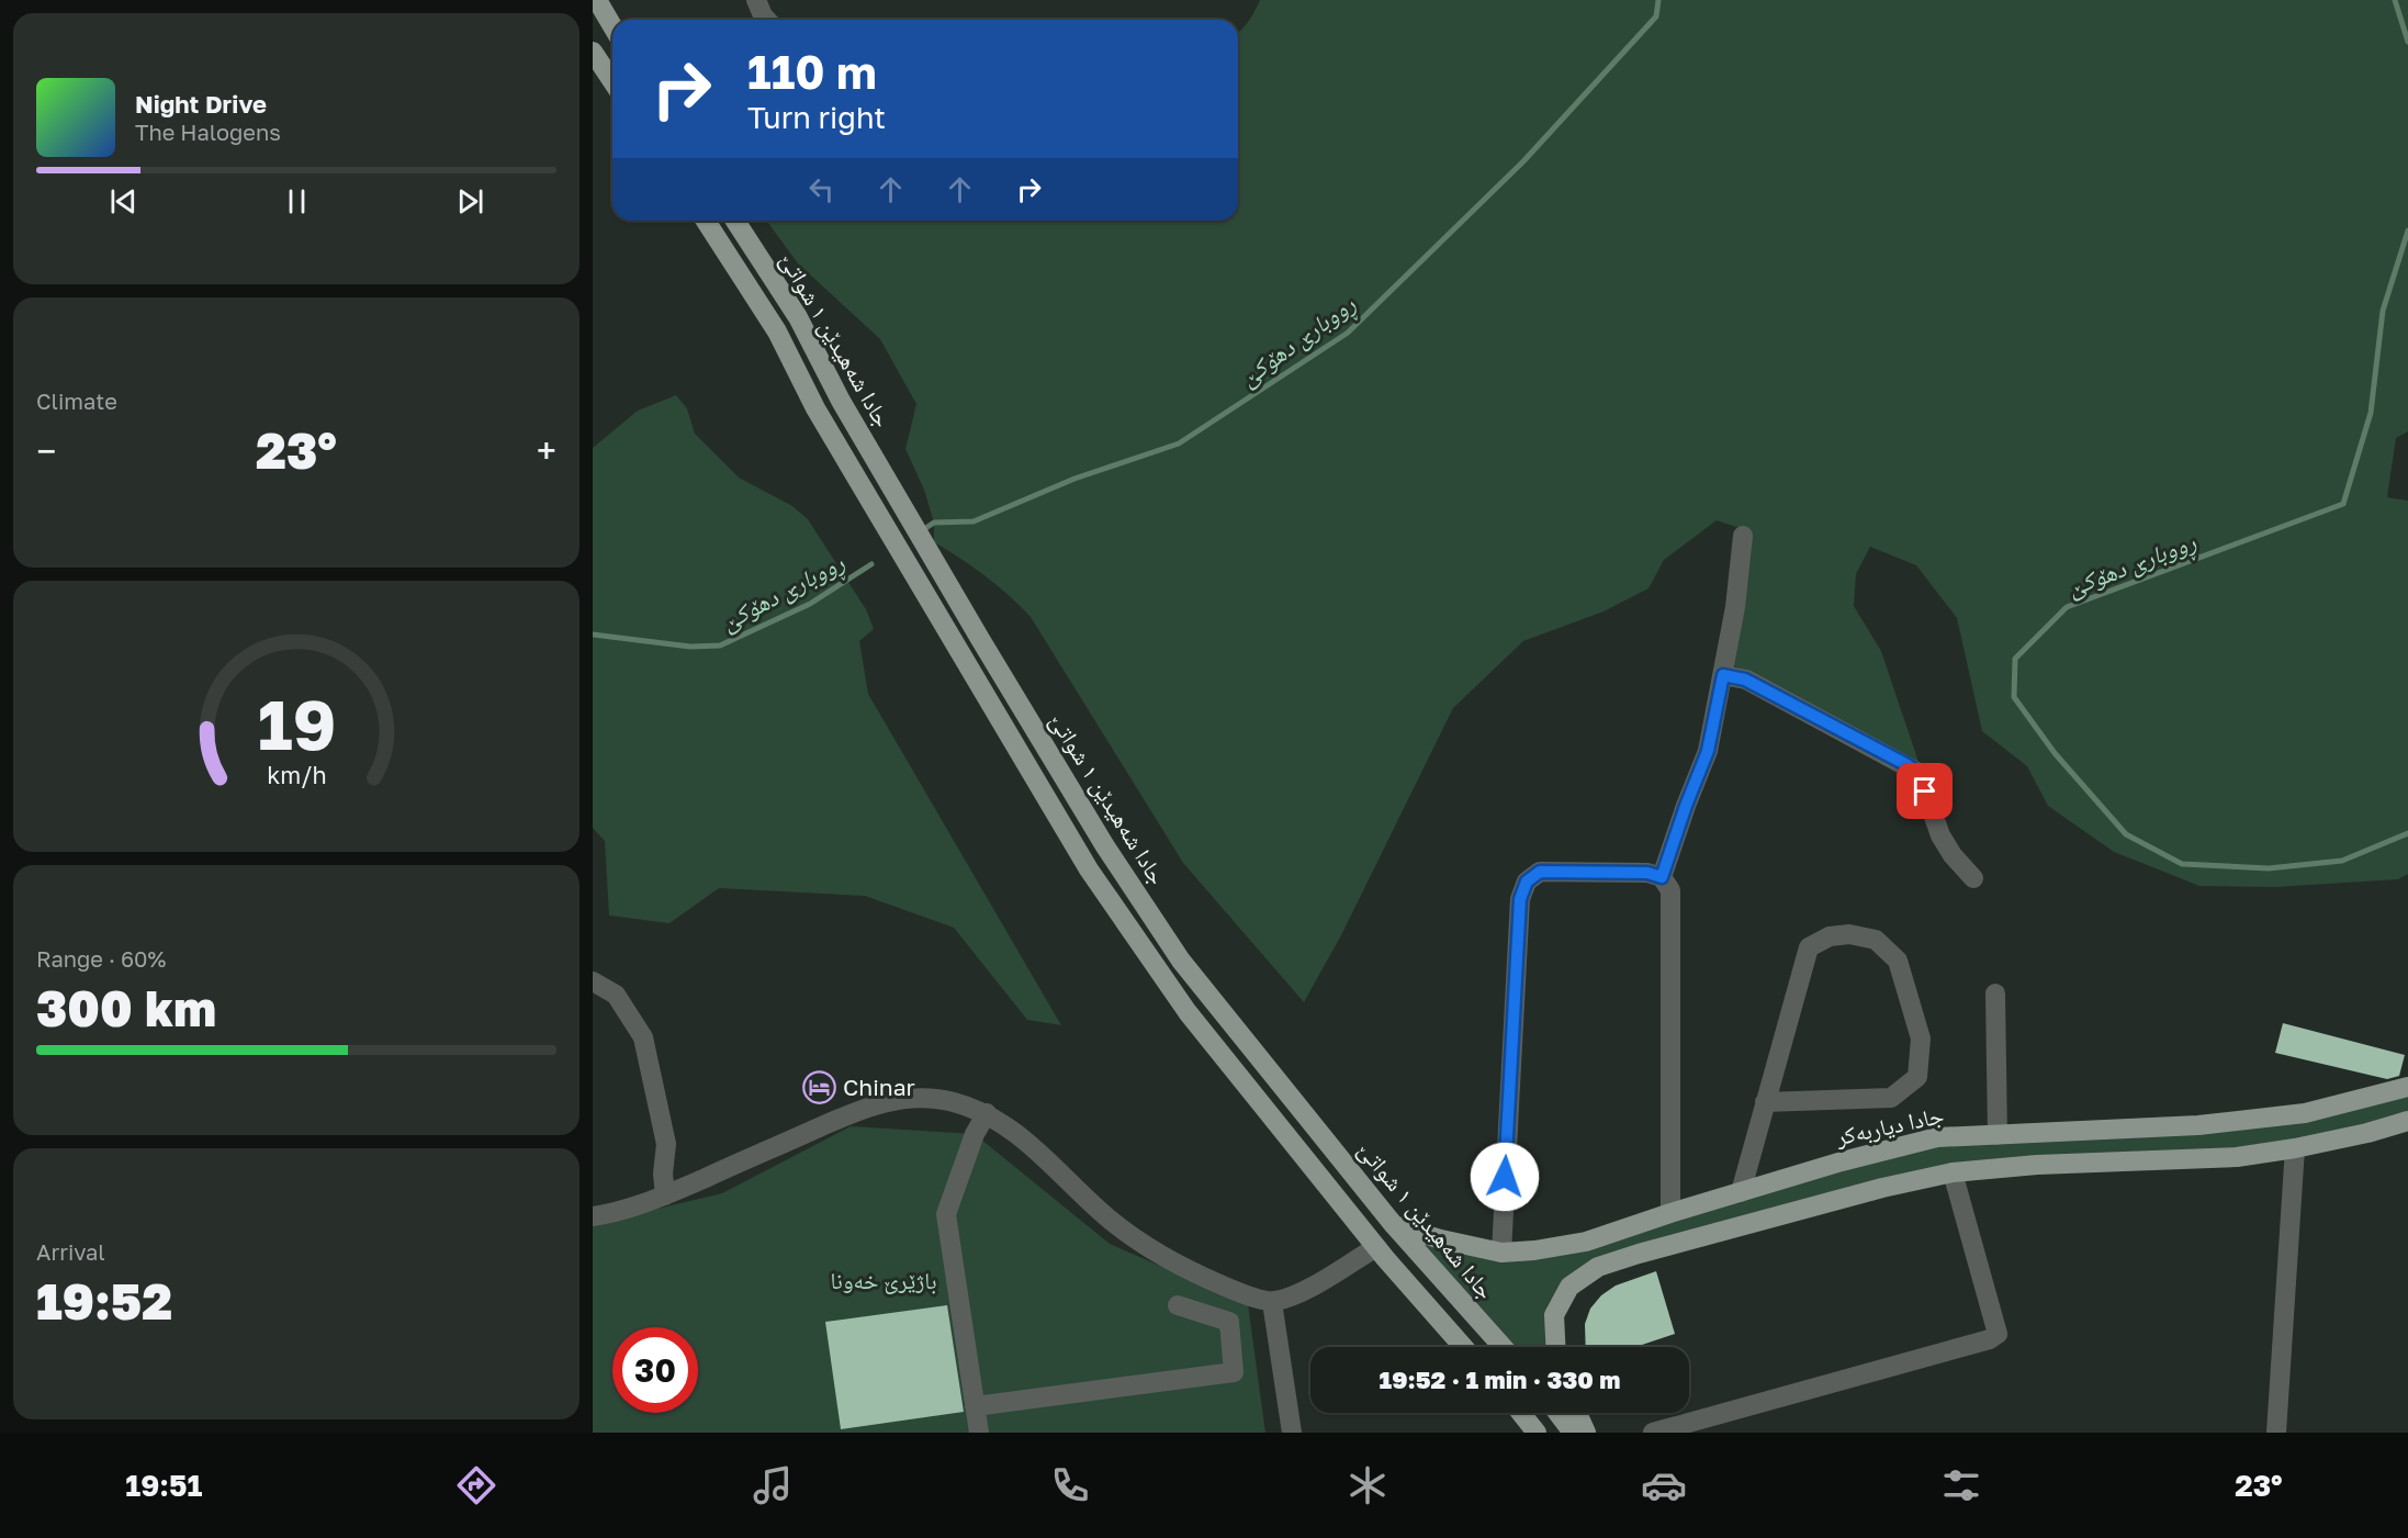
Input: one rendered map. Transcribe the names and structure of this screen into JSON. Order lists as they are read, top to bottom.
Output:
{
  "streets": {
    "main road": ["جادا شەهیدێن ١ شواتێ", "جادا دیاربه‌كر"]
  },
  "crossings": [
    ["جادا شەهیدێن ١ شواتێ", "جادا دیاربه‌كر"]
  ],
  "water": ["ڕووبارێ دهۆكێ"],
  "parks": ["باژێرێ خه‌ونا"],
  "places": {
    "hotel": ["Chinar"]
  },
  "page": {
    "turn": ["110 m", "Turn right"],
    "song": ["Night Drive", "The Halogens"],
    "tile": [
      "Climate",
      ["Range · 60%", "300 km"],
      ["Arrival", "19:52"]
    ],
    "heat": ["−", "23°", "+"],
    "limit": "30",
    "trip": "19:52 · 1 min · 330 m",
    "tabs": ["19:51", "23°"],
    "gauge": ["19", "km/h"]
  }
}
